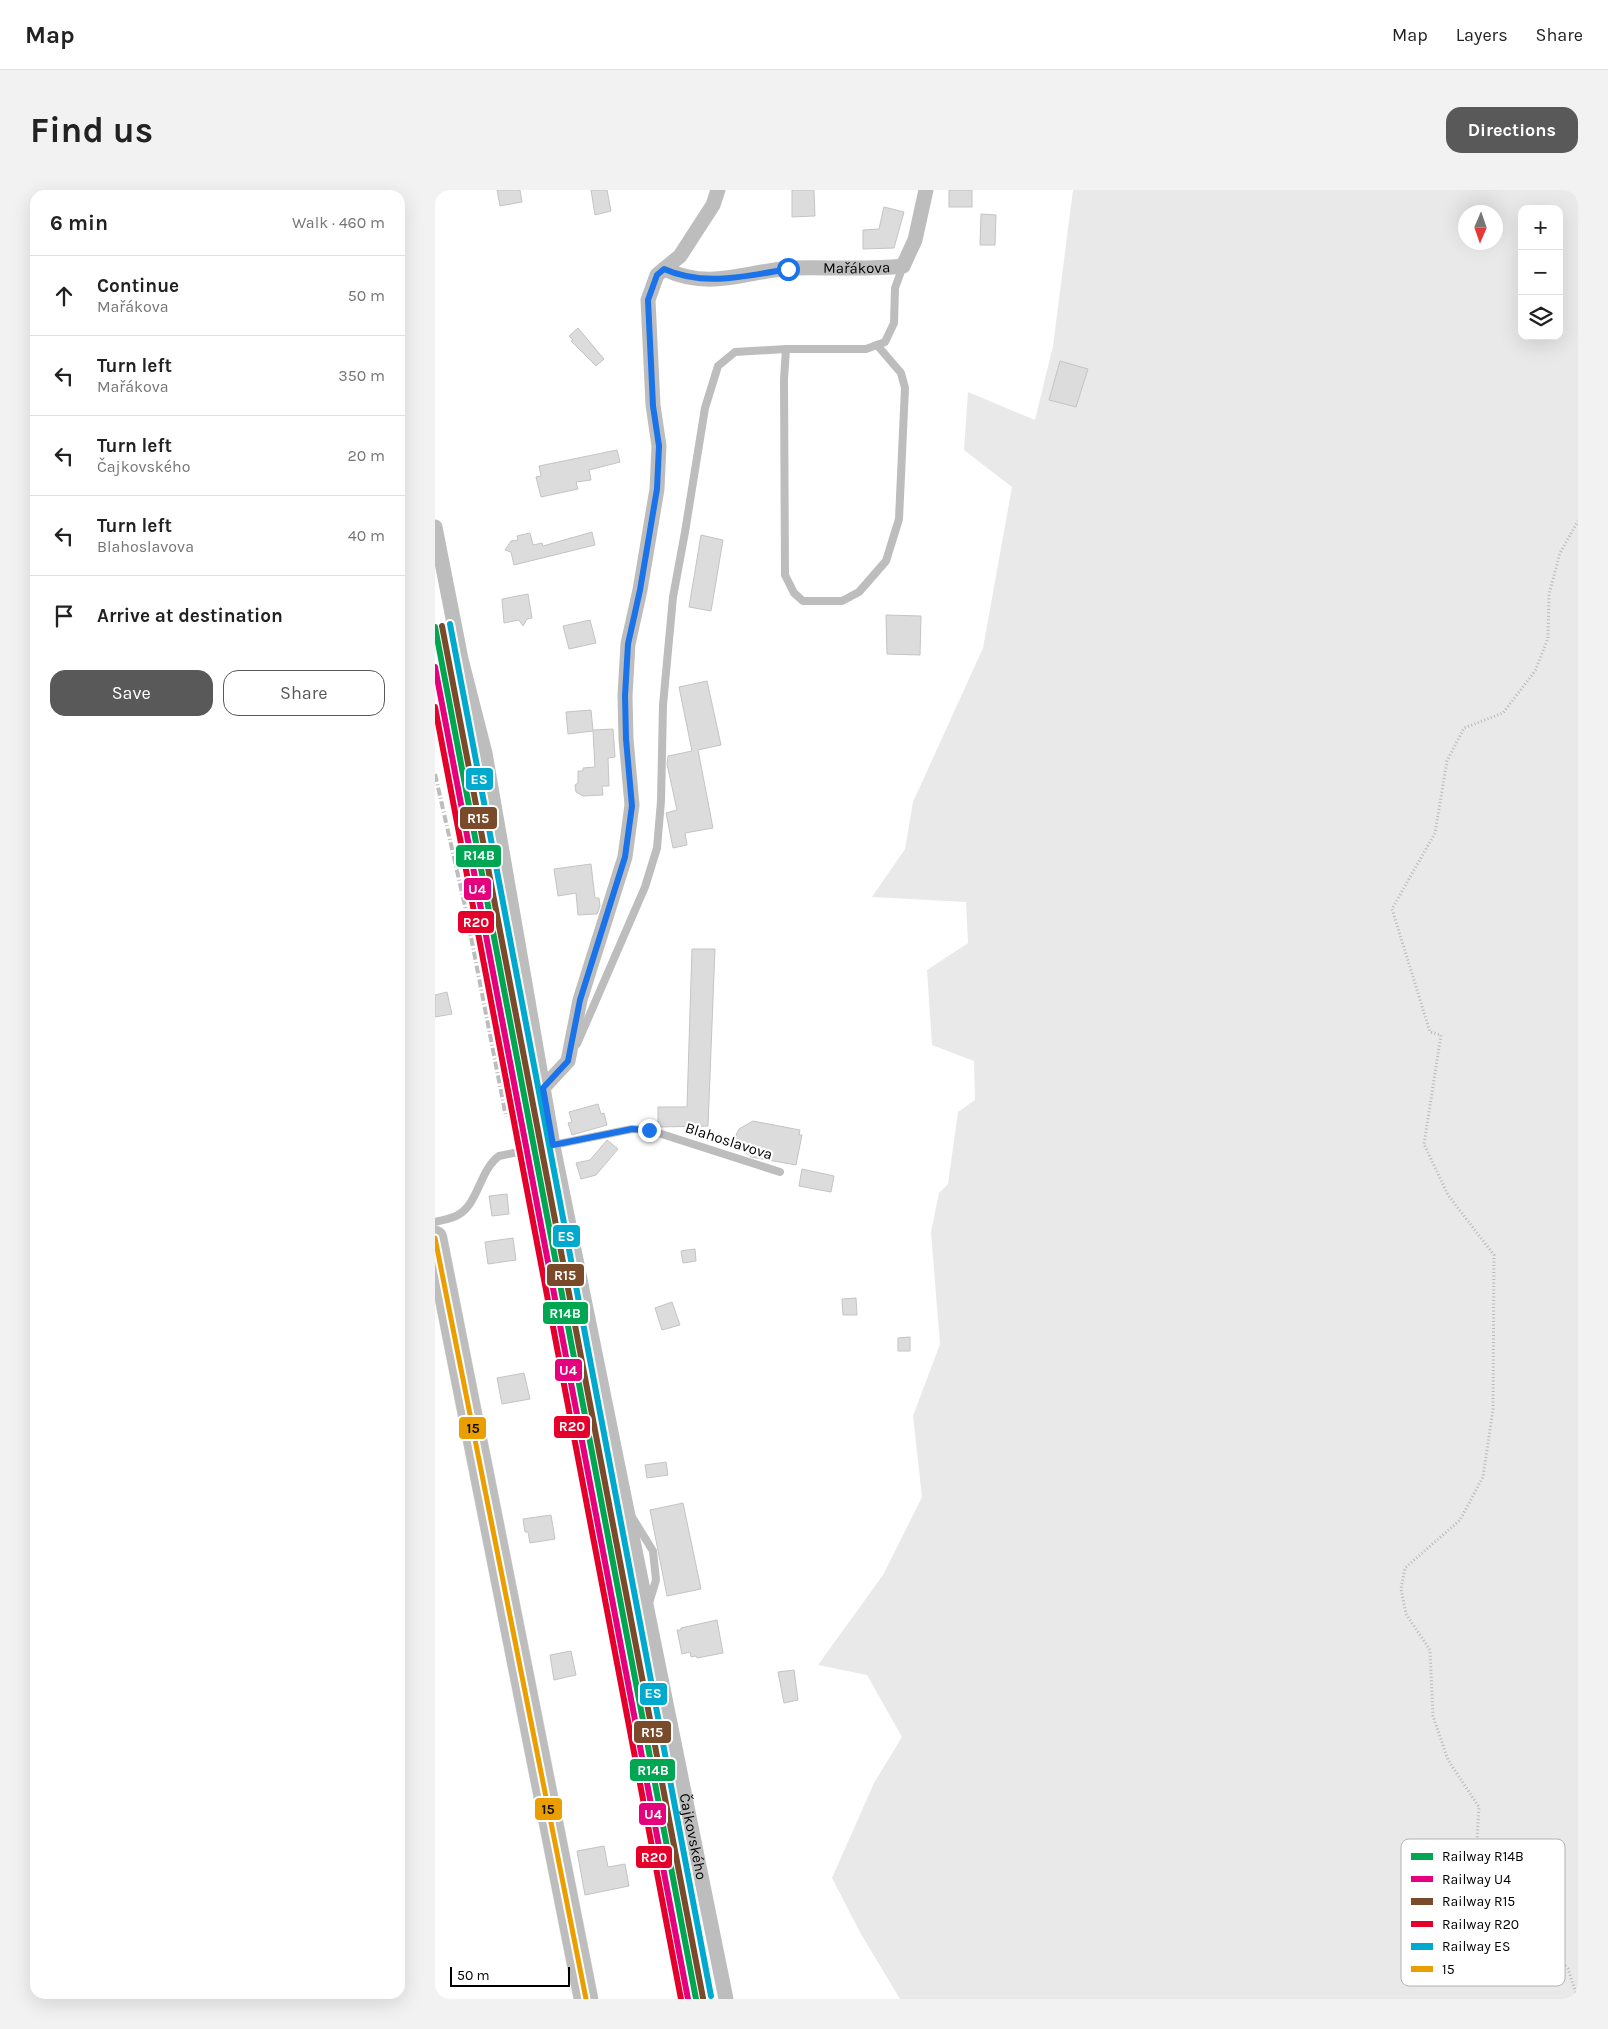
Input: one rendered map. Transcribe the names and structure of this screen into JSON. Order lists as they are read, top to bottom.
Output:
{
  "streets": {
    "street": ["Mařákova", "Čajkovského"],
    "lane": ["Blahoslavova"]
  },
  "crossings": [
    ["Blahoslavova", "Čajkovského"]
  ],
  "lines": [
    "rail line ES",
    "rail line R15",
    "rail line R14B",
    "rail line U4",
    "rail line R20",
    "transit line 15"
  ],
  "legend": [
    "Railway R14B",
    "Railway U4",
    "Railway R15",
    "Railway R20",
    "Railway ES",
    "15"
  ],
  "scale_bar": "50 m",
  "north": "bottom",
  "page": {
    "header": "Map",
    "nav": ["Map", "Layers", "Share"],
    "buttons": [
      "Directions",
      ["Save", "Share"]
    ],
    "title": "Find us",
    "heading": ["6 min", "Walk · 460 m"],
    "map_buttons": ["+", "−"],
    "list": [
      ["Continue", "Mařákova", "50 m"],
      ["Turn left", "Mařákova", "350 m"],
      ["Turn left", "Čajkovského", "20 m"],
      ["Turn left", "Blahoslavova", "40 m"],
      "Arrive at destination"
    ],
    "scale": "50 m"
  }
}
